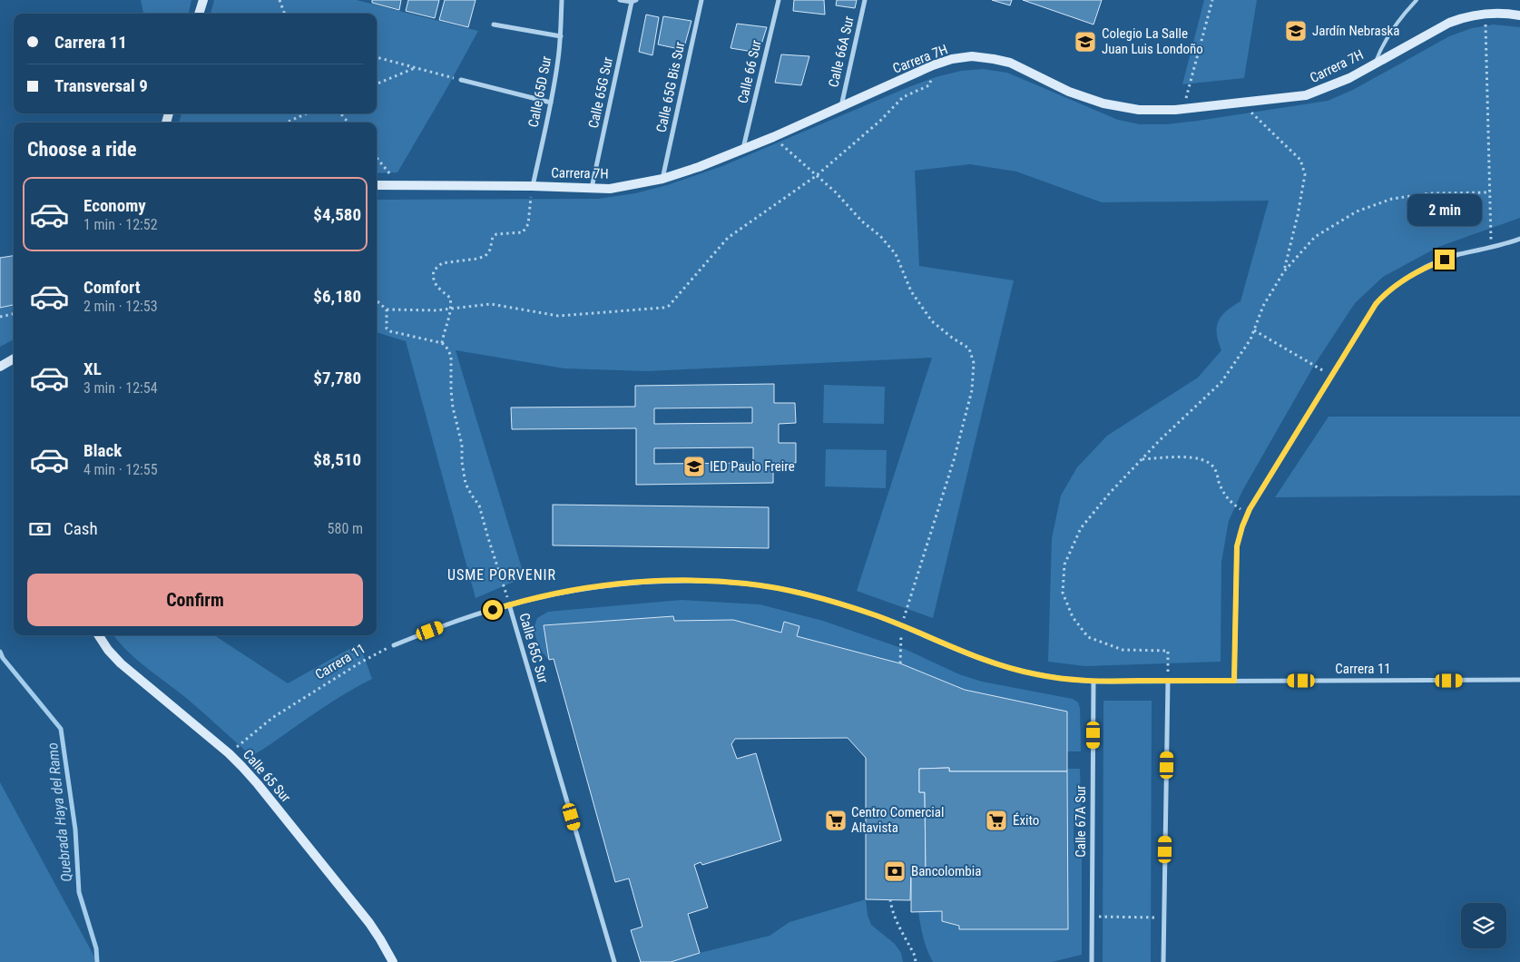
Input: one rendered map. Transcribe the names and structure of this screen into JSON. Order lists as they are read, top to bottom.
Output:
{
  "streets": {
    "street": [
      "Calle 66A Sur",
      "Carrera 7H",
      "Calle 66 Sur",
      "Calle 65G Bis Sur",
      "Calle 65D Sur",
      "Calle 65G Sur",
      "Calle 65C Sur",
      "Carrera 11",
      "Calle 65 Sur",
      "Calle 67A Sur"
    ]
  },
  "crossings": [
    ["Calle 66A Sur", "Carrera 7H"],
    ["Carrera 7H", "Calle 66 Sur"],
    ["Carrera 7H", "Calle 65G Bis Sur"],
    ["Carrera 7H", "Calle 65D Sur"],
    ["Carrera 7H", "Calle 65G Sur"],
    ["Calle 65C Sur", "Carrera 11"],
    ["Carrera 11", "Calle 65 Sur"],
    ["Carrera 11", "Calle 67A Sur"]
  ],
  "districts": ["USME PORVENIR"],
  "water": ["Quebrada Haya del Ramo"],
  "places": {
    "school or university": ["Jardín Nebraska", "Colegio La Salle Juan Luis Londoño", "IED Paulo Freire"],
    "supermarket": ["Centro Comercial Altavista", "Éxito"],
    "bank": ["Bancolombia"]
  },
  "page": {
    "banner": ["Carrera 11", "Transversal 9"],
    "heading": "Choose a ride",
    "list": [
      {
        "name": "Economy",
        "note": "1 min · 12:52",
        "value": "$4,580"
      },
      {
        "name": "Comfort",
        "note": "2 min · 12:53",
        "value": "$6,180"
      },
      {
        "name": "XL",
        "note": "3 min · 12:54",
        "value": "$7,780"
      },
      {
        "name": "Black",
        "note": "4 min · 12:55",
        "value": "$8,510"
      }
    ],
    "bubble": "2 min",
    "pay": ["Cash", "580 m"],
    "buttons": "Confirm"
  }
}
